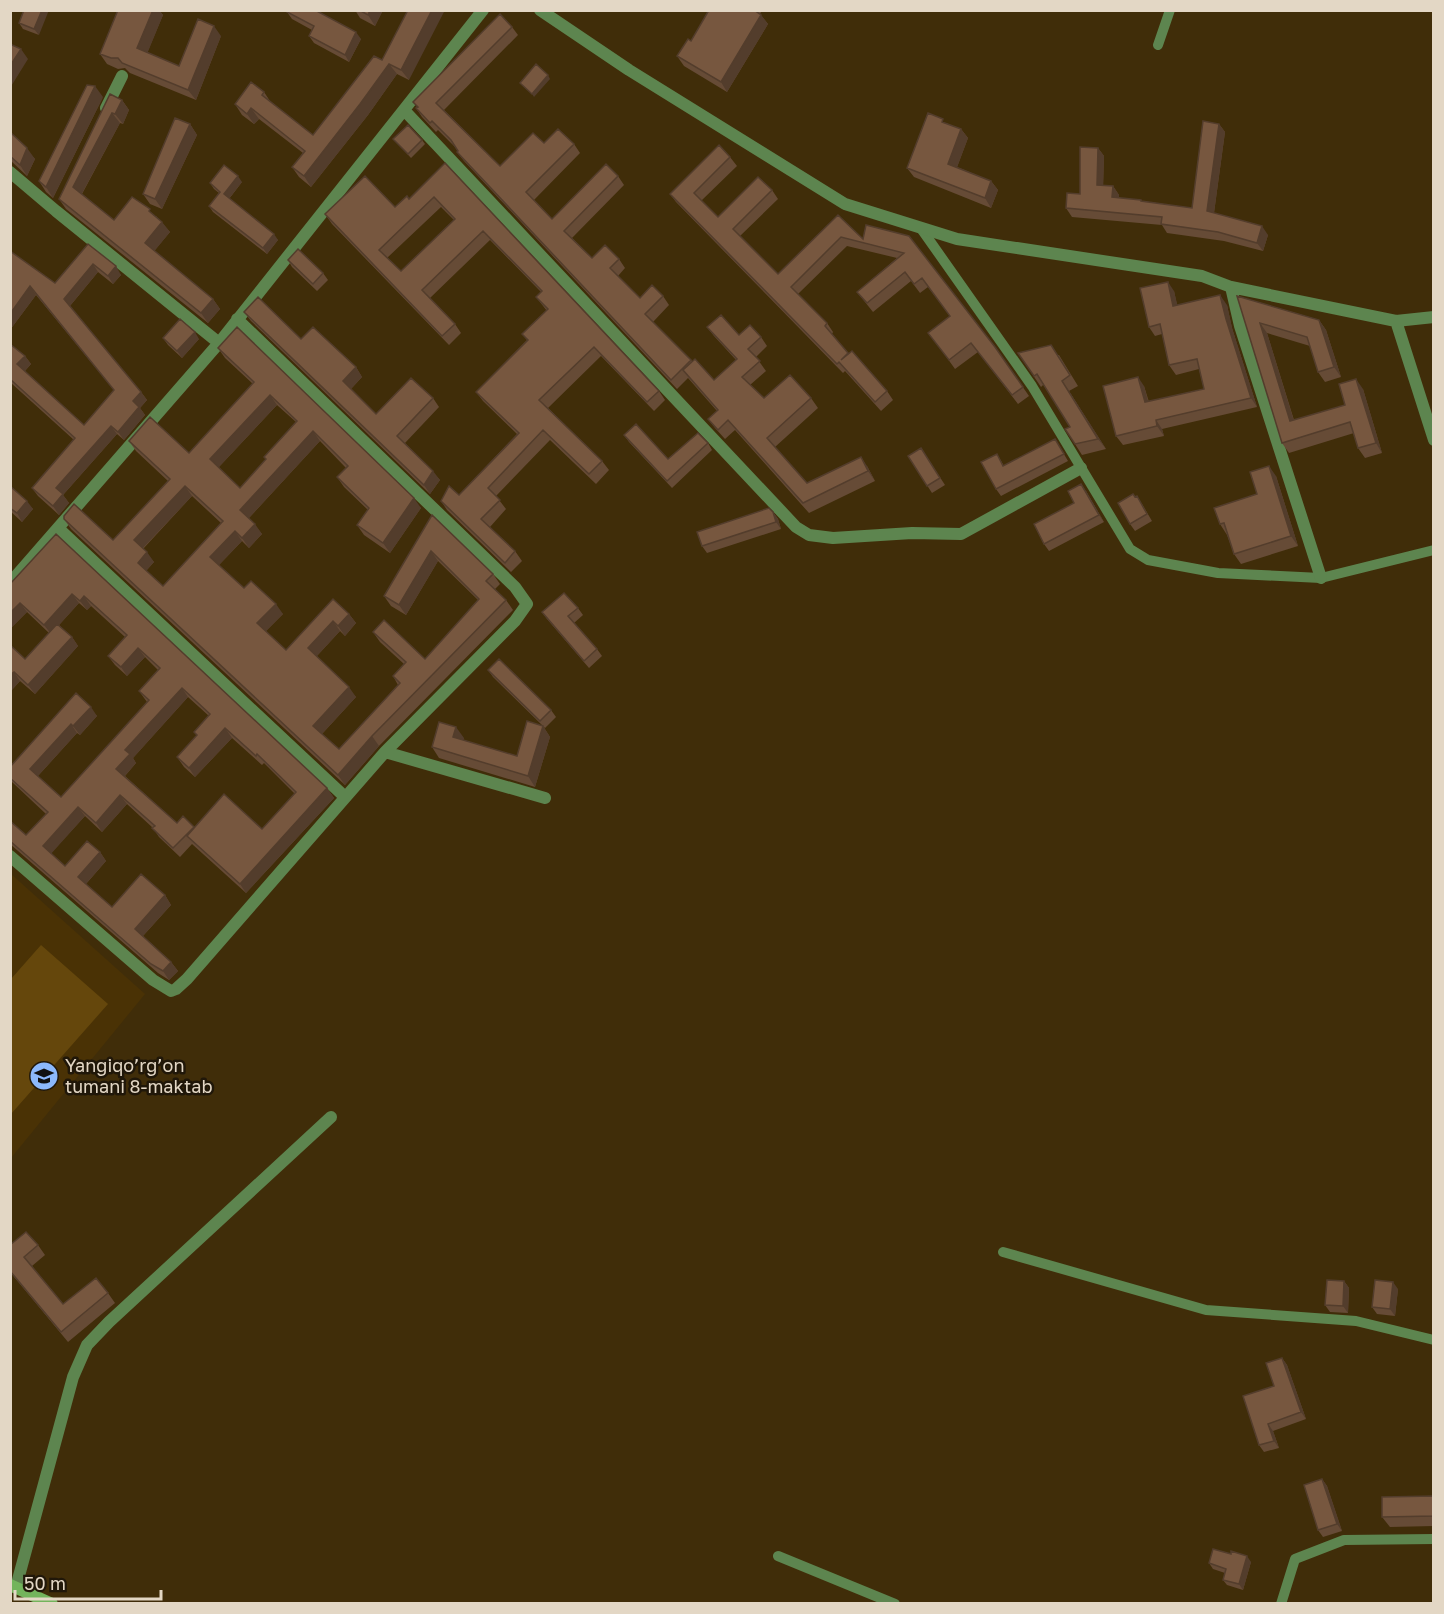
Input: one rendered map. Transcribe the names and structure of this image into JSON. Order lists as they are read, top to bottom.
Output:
{
  "places": {
    "school or university": ["Yangiqo’rg’on tumani 8-maktab"]
  },
  "scale_bar": "50 m"
}
